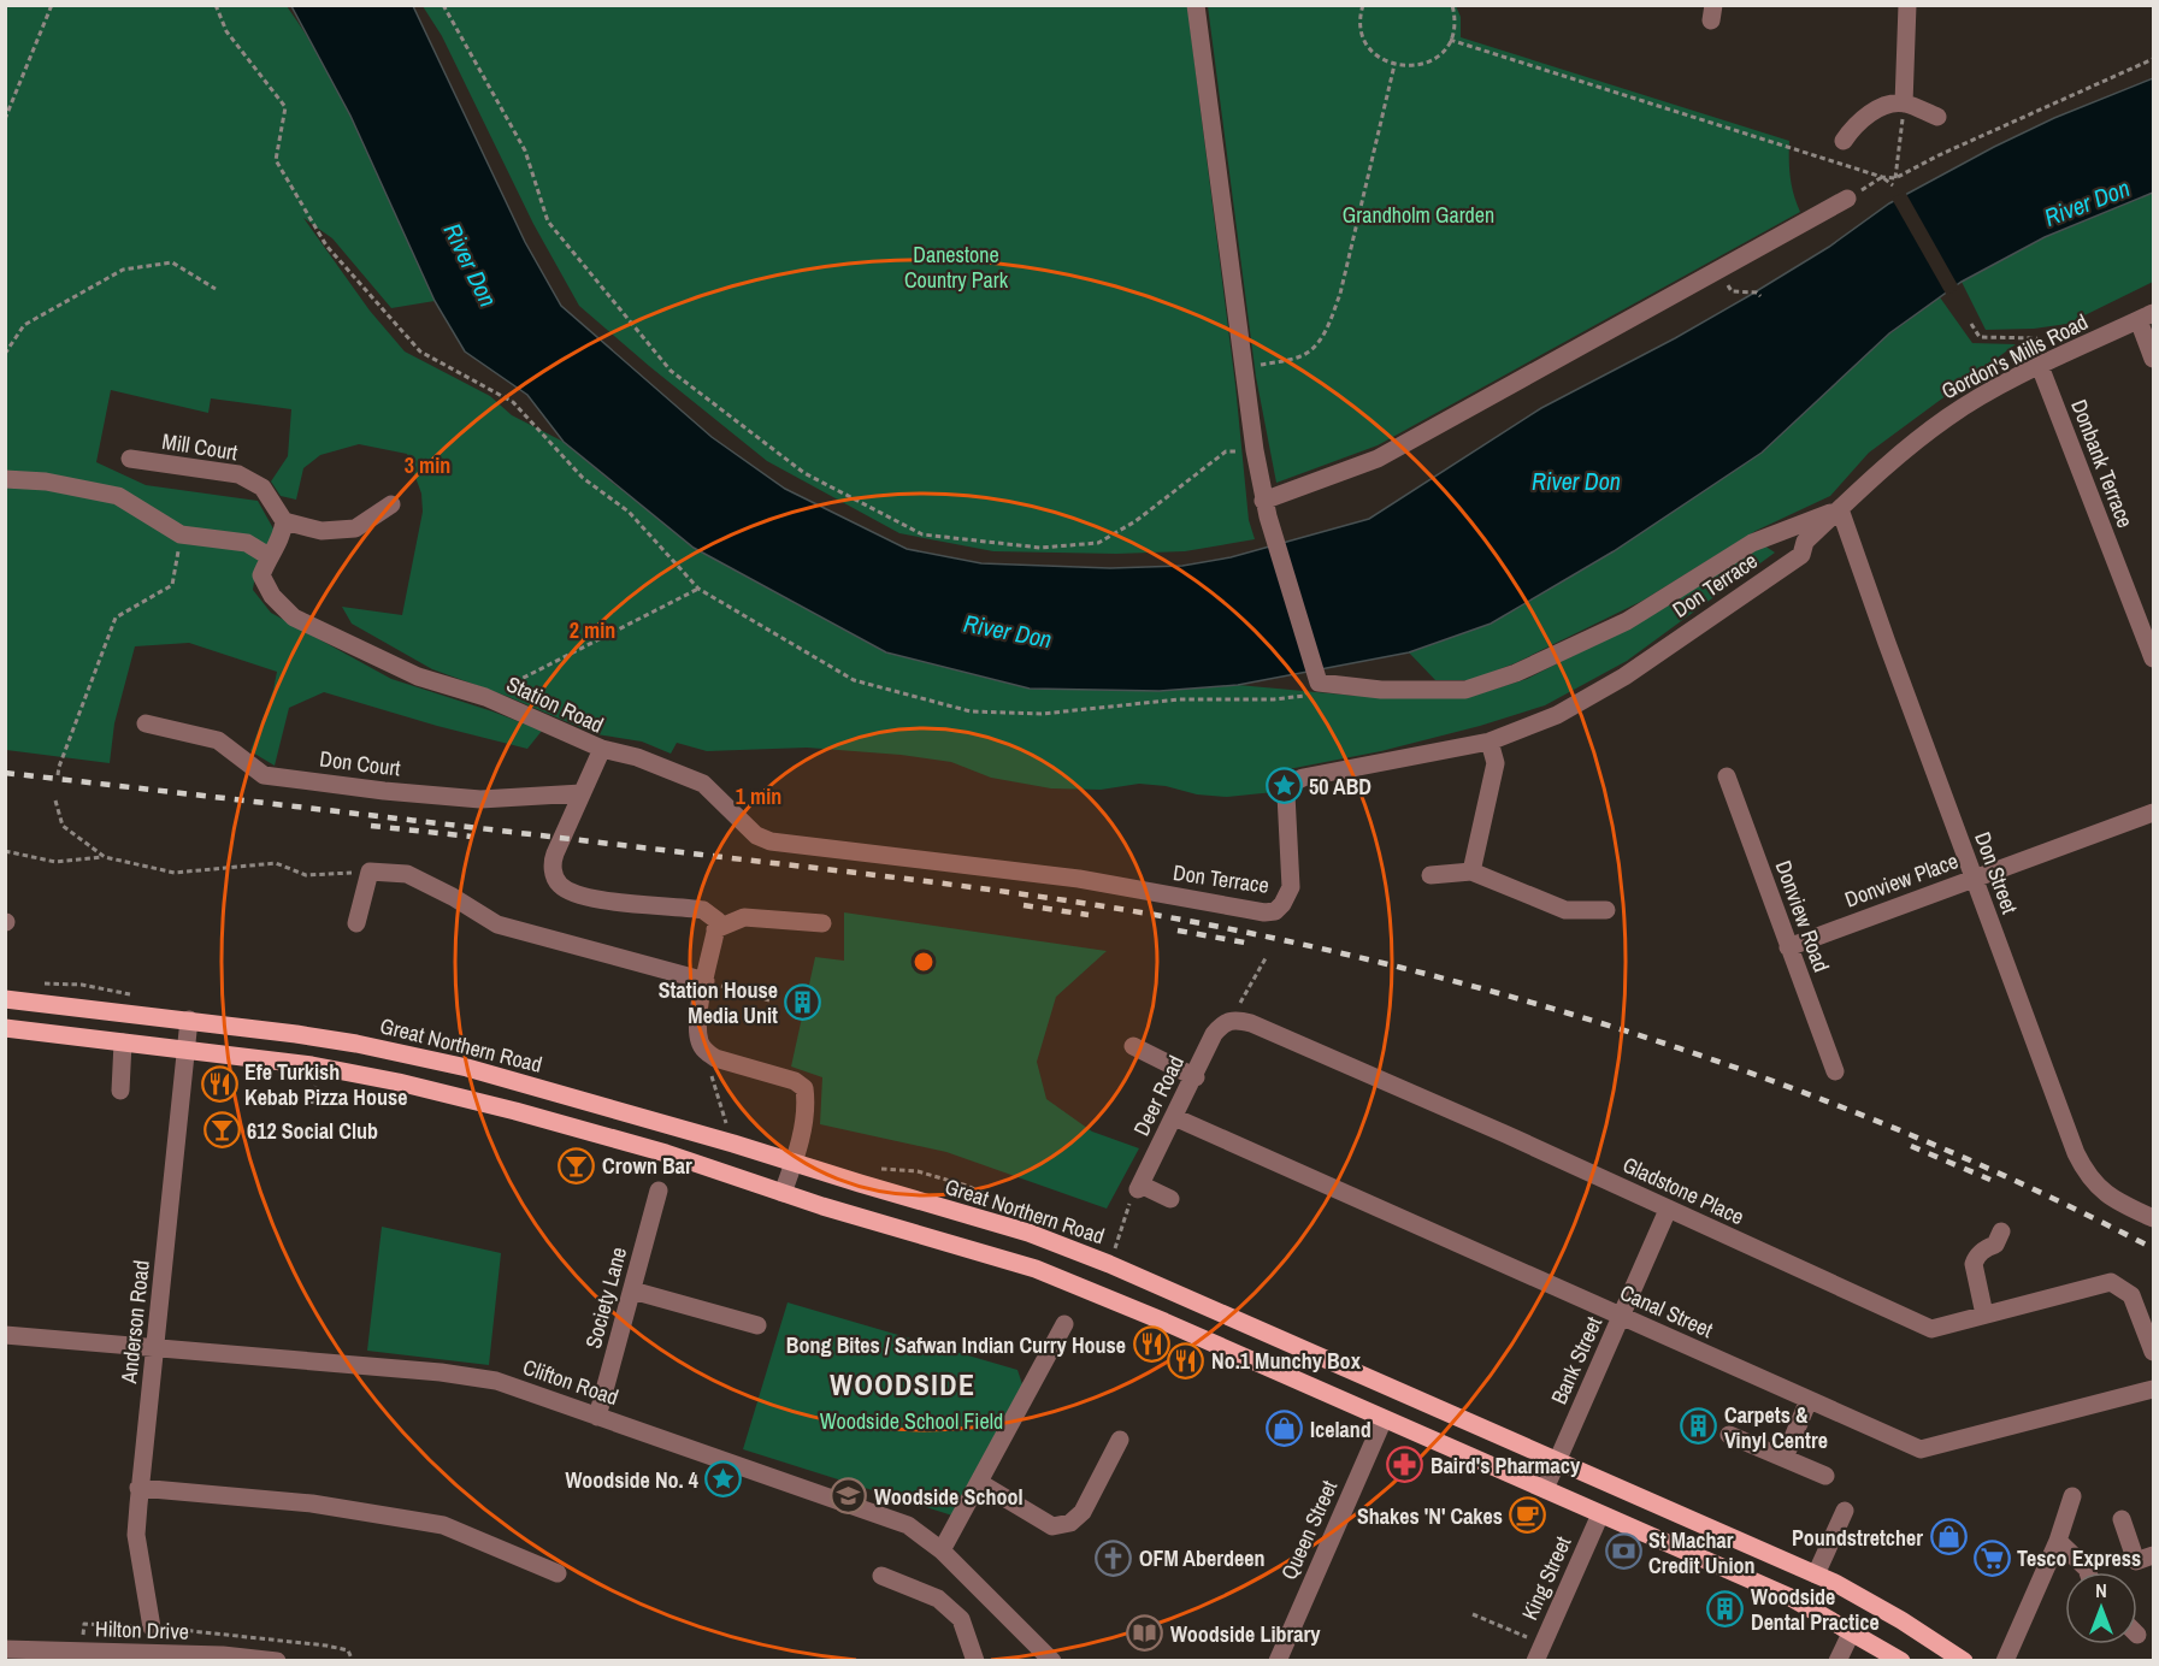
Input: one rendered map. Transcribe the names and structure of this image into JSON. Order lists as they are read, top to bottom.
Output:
{
  "streets": {
    "main road": ["Great Northern Road"],
    "street": [
      "Gordon's Mills Road",
      "Mill Court",
      "Donbank Terrace",
      "Don Terrace",
      "Station Road",
      "Don Court",
      "Don Street",
      "Donview Place",
      "Donview Road",
      "Deer Road",
      "Gladstone Place",
      "Society Lane",
      "Canal Street",
      "Anderson Road",
      "Bank Street",
      "Clifton Road",
      "Queen Street",
      "King Street",
      "Hilton Drive"
    ]
  },
  "crossings": [
    ["Gordon's Mills Road", "Donbank Terrace"],
    ["Gordon's Mills Road", "Don Terrace"],
    ["Gordon's Mills Road", "Don Street"],
    ["Don Terrace", "Station Road"],
    ["Don Terrace", "Don Street"],
    ["Station Road", "Don Court"],
    ["Don Street", "Donview Place"],
    ["Donview Place", "Donview Road"],
    ["Great Northern Road", "Anderson Road"],
    ["Great Northern Road", "Bank Street"],
    ["Deer Road", "Gladstone Place"],
    ["Deer Road", "Canal Street"],
    ["Gladstone Place", "Bank Street"],
    ["Society Lane", "Clifton Road"],
    ["Canal Street", "Bank Street"],
    ["Anderson Road", "Clifton Road"]
  ],
  "districts": ["WOODSIDE"],
  "water": ["River Don"],
  "parks": ["Grandholm Garden", "Danestone Country Park", "Woodside School Field"],
  "places": {
    "place": ["50 ABD", "Woodside No. 4"],
    "building": ["Station House Media Unit", "Carpets & Vinyl Centre", "Woodside Dental Practice"],
    "restaurant": ["Efe Turkish Kebab Pizza House", "Bong Bites / Safwan Indian Curry House", "No.1 Munchy Box"],
    "bar": ["612 Social Club", "Crown Bar"],
    "shop": ["Iceland", "Poundstretcher"],
    "pharmacy": ["Baird's Pharmacy"],
    "school or university": ["Woodside School"],
    "cafe": ["Shakes 'N' Cakes"],
    "bank": ["St Machar Credit Union"],
    "church": ["OFM Aberdeen"],
    "supermarket": ["Tesco Express"],
    "library": ["Woodside Library"]
  },
  "north": "top",
  "rings": ["3 min", "2 min", "1 min"]
}
